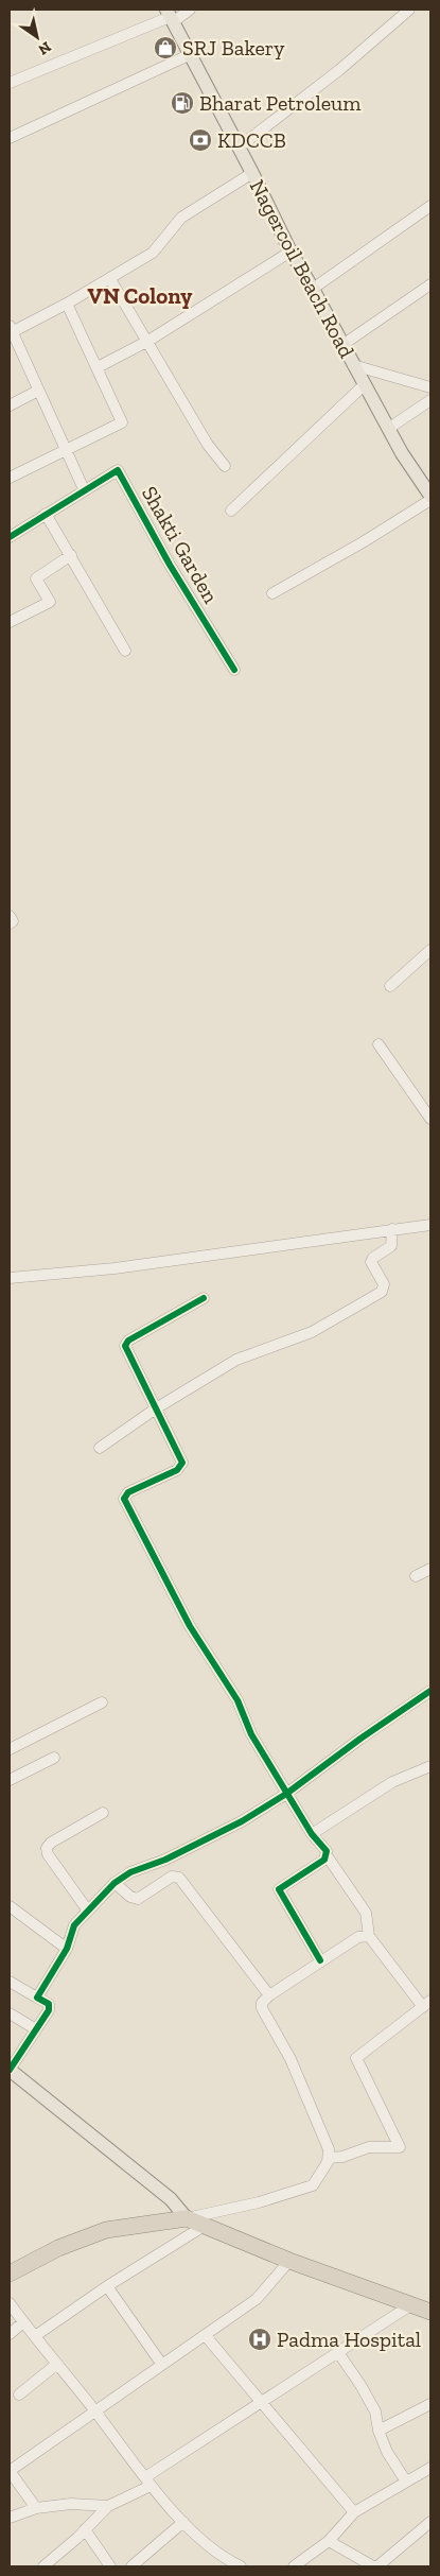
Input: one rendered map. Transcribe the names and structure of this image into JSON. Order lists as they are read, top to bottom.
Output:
{
  "streets": {
    "main road": ["Nagercoil Beach Road"],
    "street": ["Shakti Garden"]
  },
  "districts": ["VN Colony"],
  "places": {
    "shop": ["SRJ Bakery"],
    "fuel station": ["Bharat Petroleum"],
    "bank": ["KDCCB"],
    "hospital": ["Padma Hospital"]
  },
  "north": "bottom right"
}
